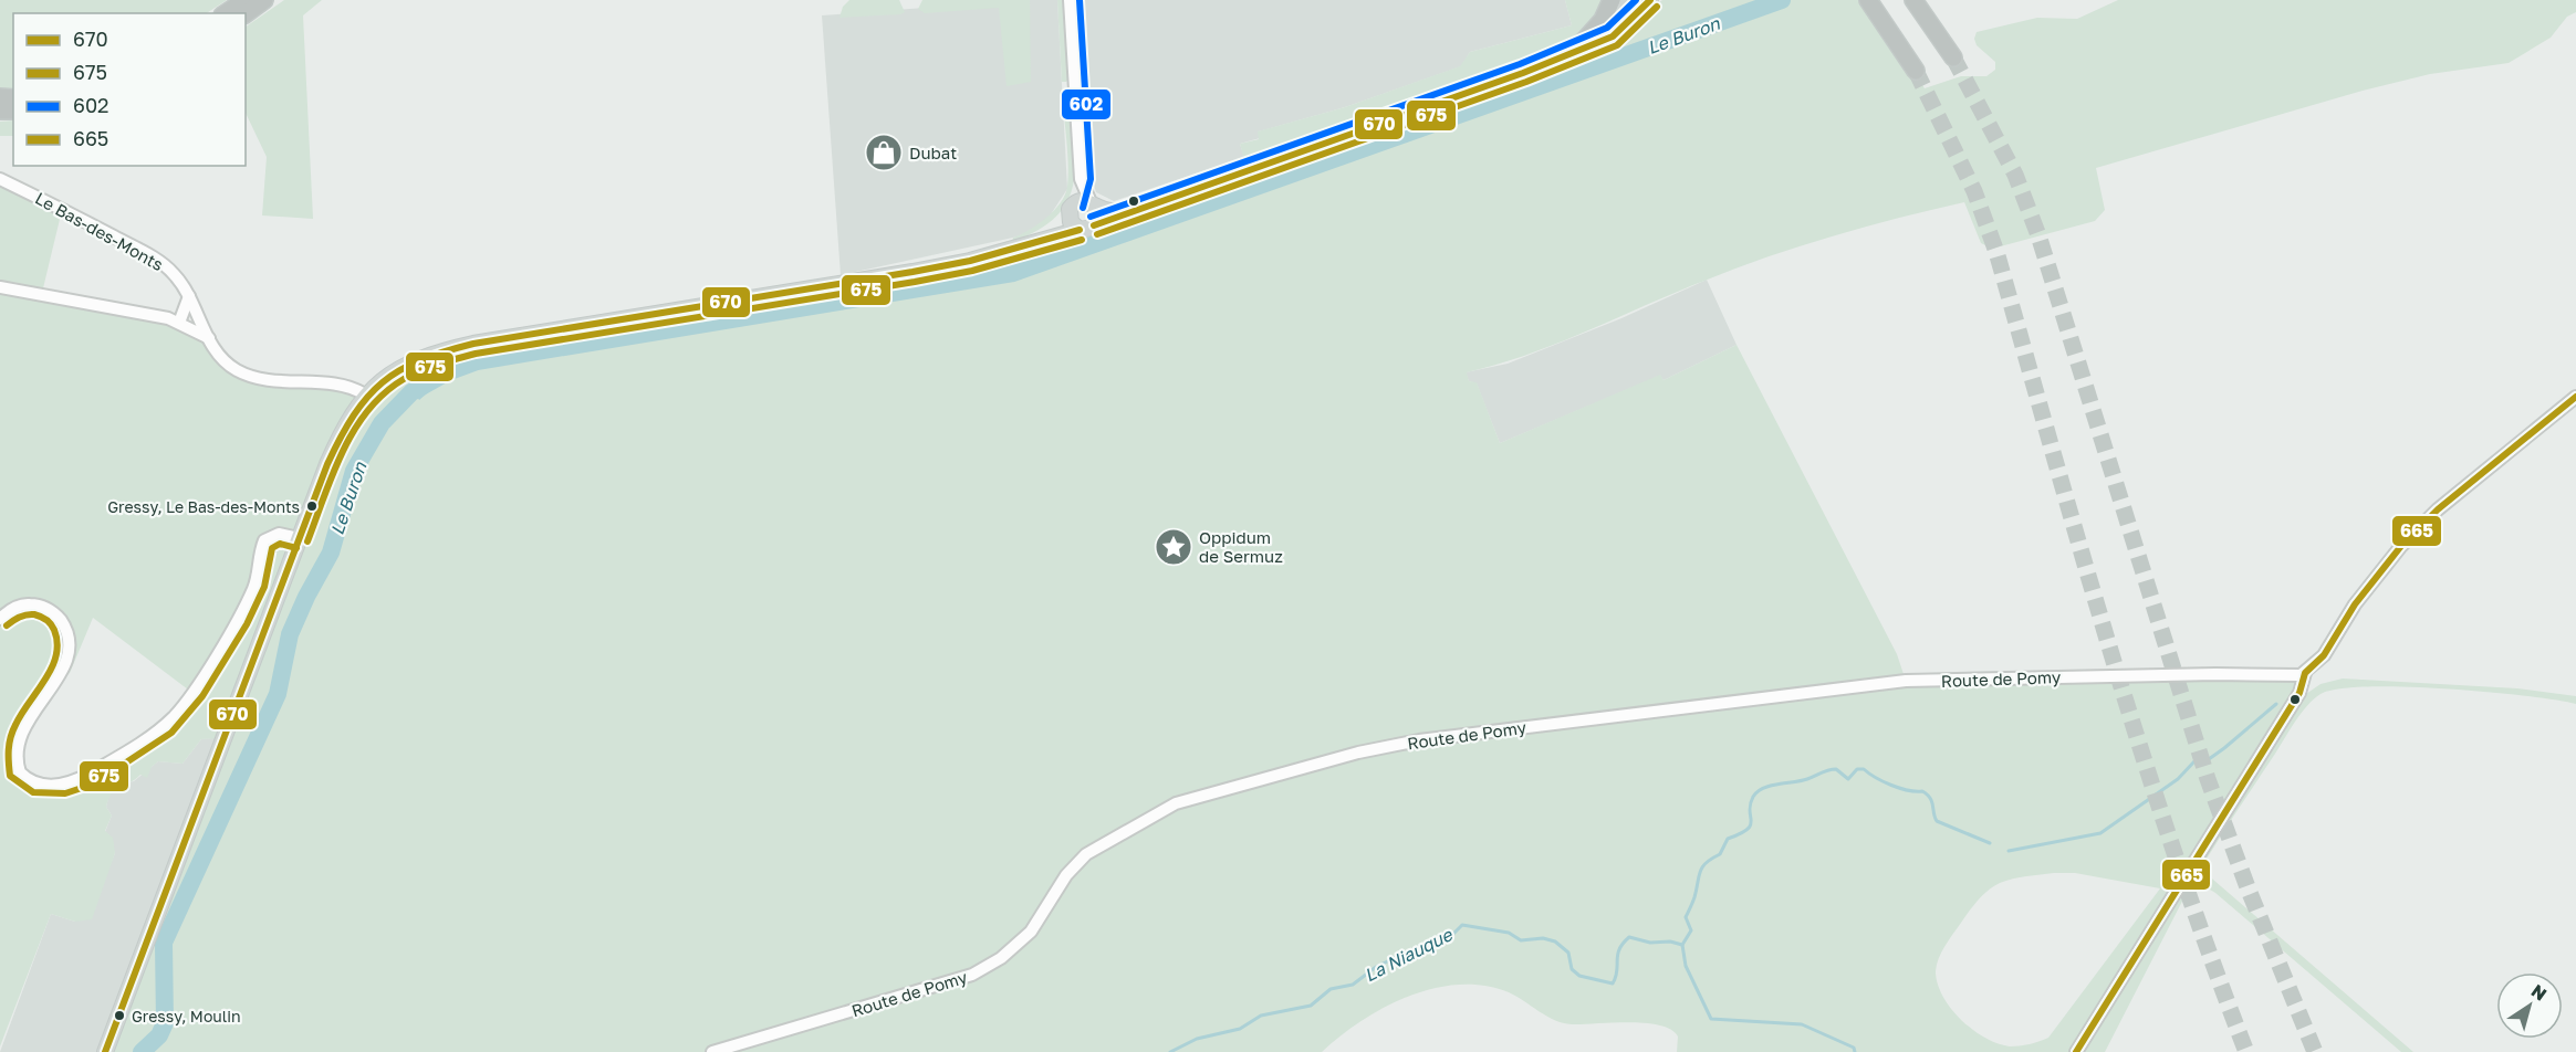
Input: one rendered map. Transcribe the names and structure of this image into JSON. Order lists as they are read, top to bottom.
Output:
{
  "streets": {
    "street": ["Le Bas-des-Monts", "Route de Pomy"]
  },
  "water": ["Le Buron", "La Niauque"],
  "places": {
    "shop": ["Dubat"],
    "other": ["Gressy, Le Bas-des-Monts", "Gressy, Moulin"],
    "place": ["Oppidum de Sermuz"]
  },
  "lines": [
    "transit line 670",
    "transit line 602",
    "transit line 675",
    "transit line 665"
  ],
  "legend": [
    "670",
    "675",
    "602",
    "665"
  ],
  "north": "top right"
}
